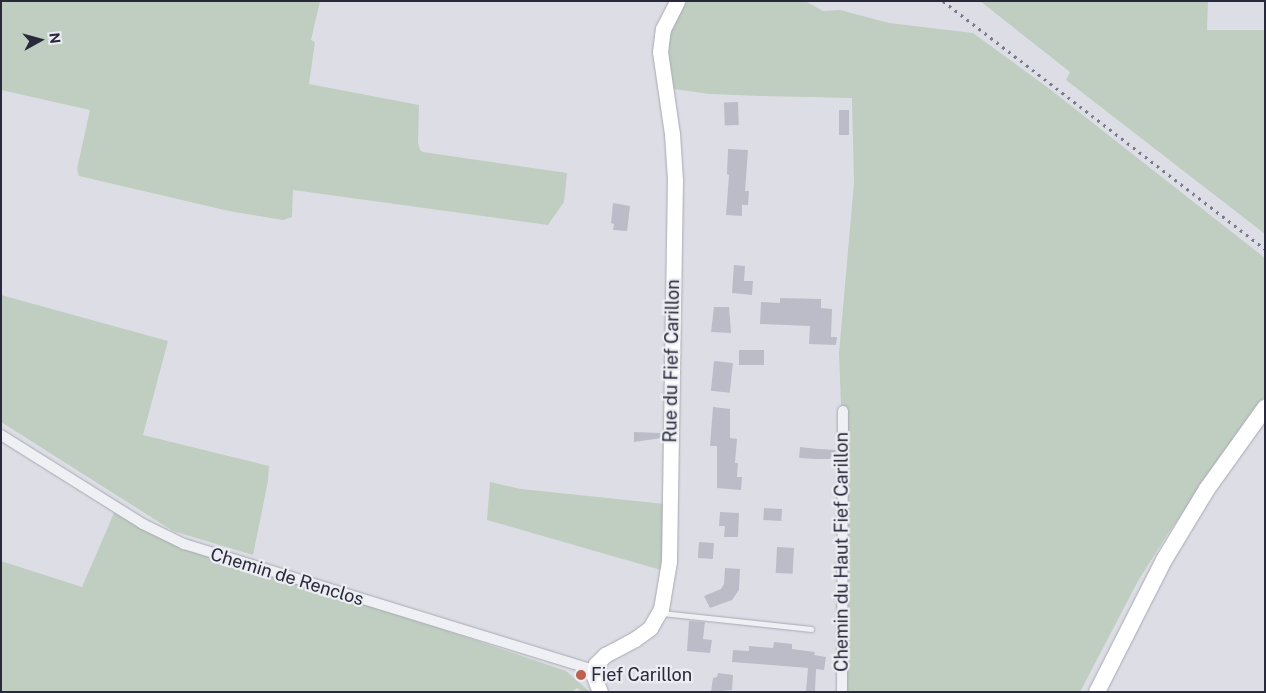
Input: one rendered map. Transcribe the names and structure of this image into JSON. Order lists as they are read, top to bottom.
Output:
{
  "streets": {
    "street": ["Rue du Fief Carillon", "Chemin du Haut Fief Carillon", "Chemin de Renclos"]
  },
  "crossings": [
    ["Rue du Fief Carillon", "Chemin de Renclos"]
  ],
  "places": ["Fief Carillon"],
  "north": "right"
}
